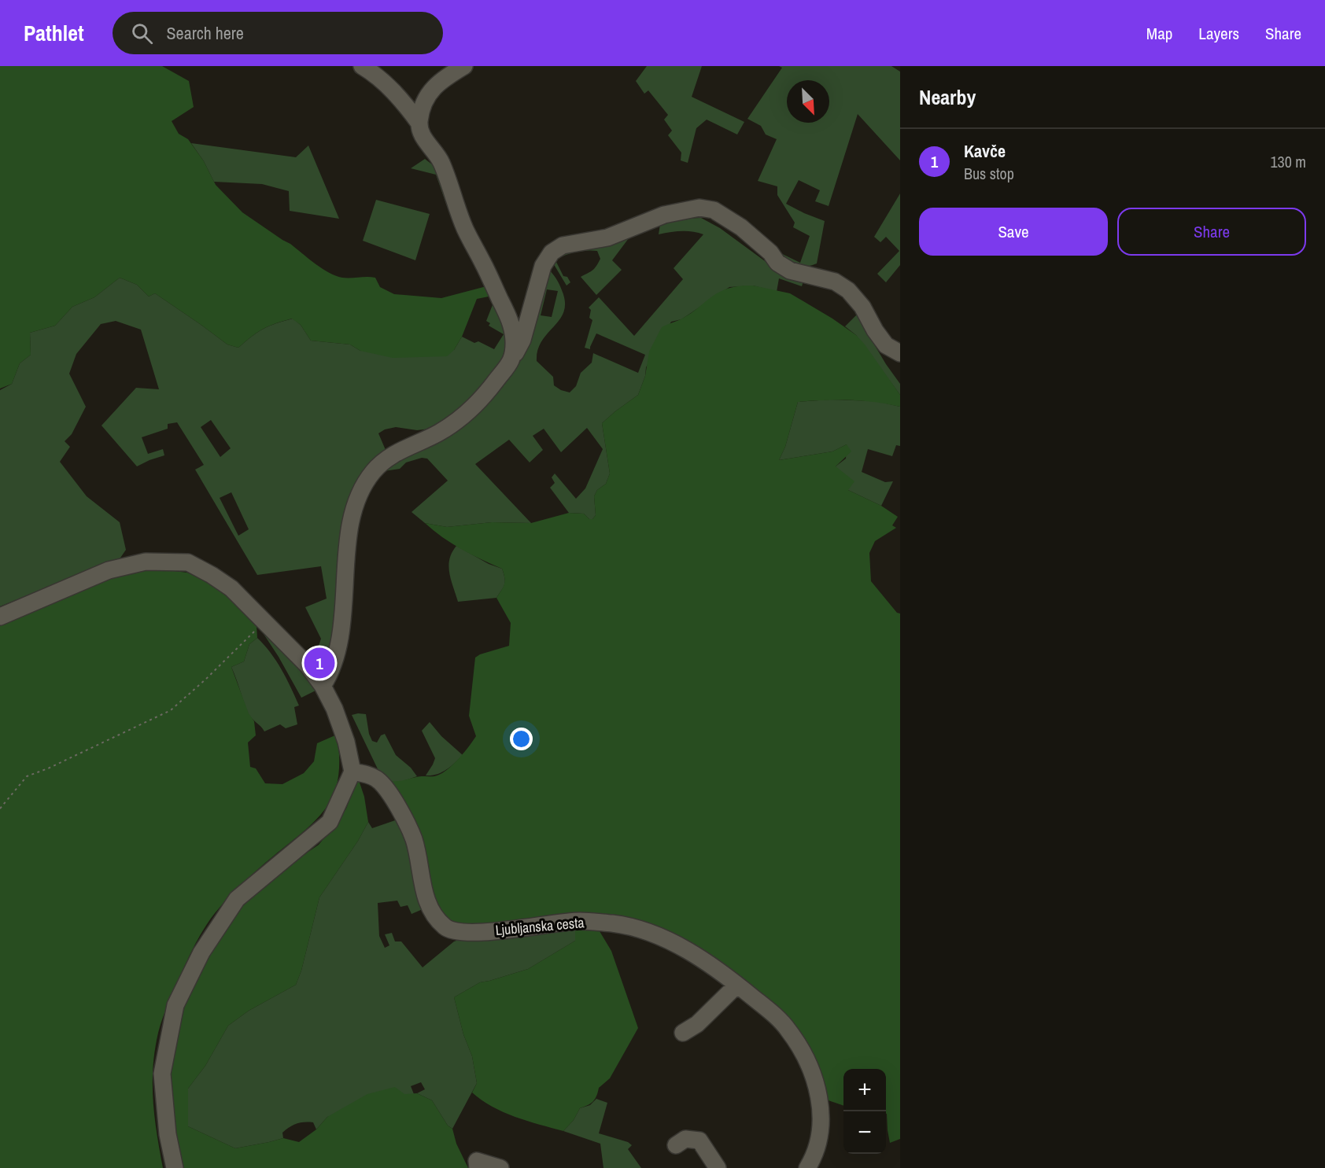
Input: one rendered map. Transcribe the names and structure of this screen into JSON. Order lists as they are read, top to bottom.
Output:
{
  "streets": {
    "street": ["Ljubljanska cesta"]
  },
  "north": "bottom right",
  "page": {
    "header": "Pathlet",
    "search": "Search here",
    "nav": ["Map", "Layers", "Share"],
    "heading": "Nearby",
    "list": [
      {
        "mark": "1",
        "name": "Kavče",
        "note": "Bus stop",
        "value": "130 m"
      }
    ],
    "buttons": ["Save", "Share"],
    "pins": "1",
    "map_buttons": ["+", "−"]
  }
}
